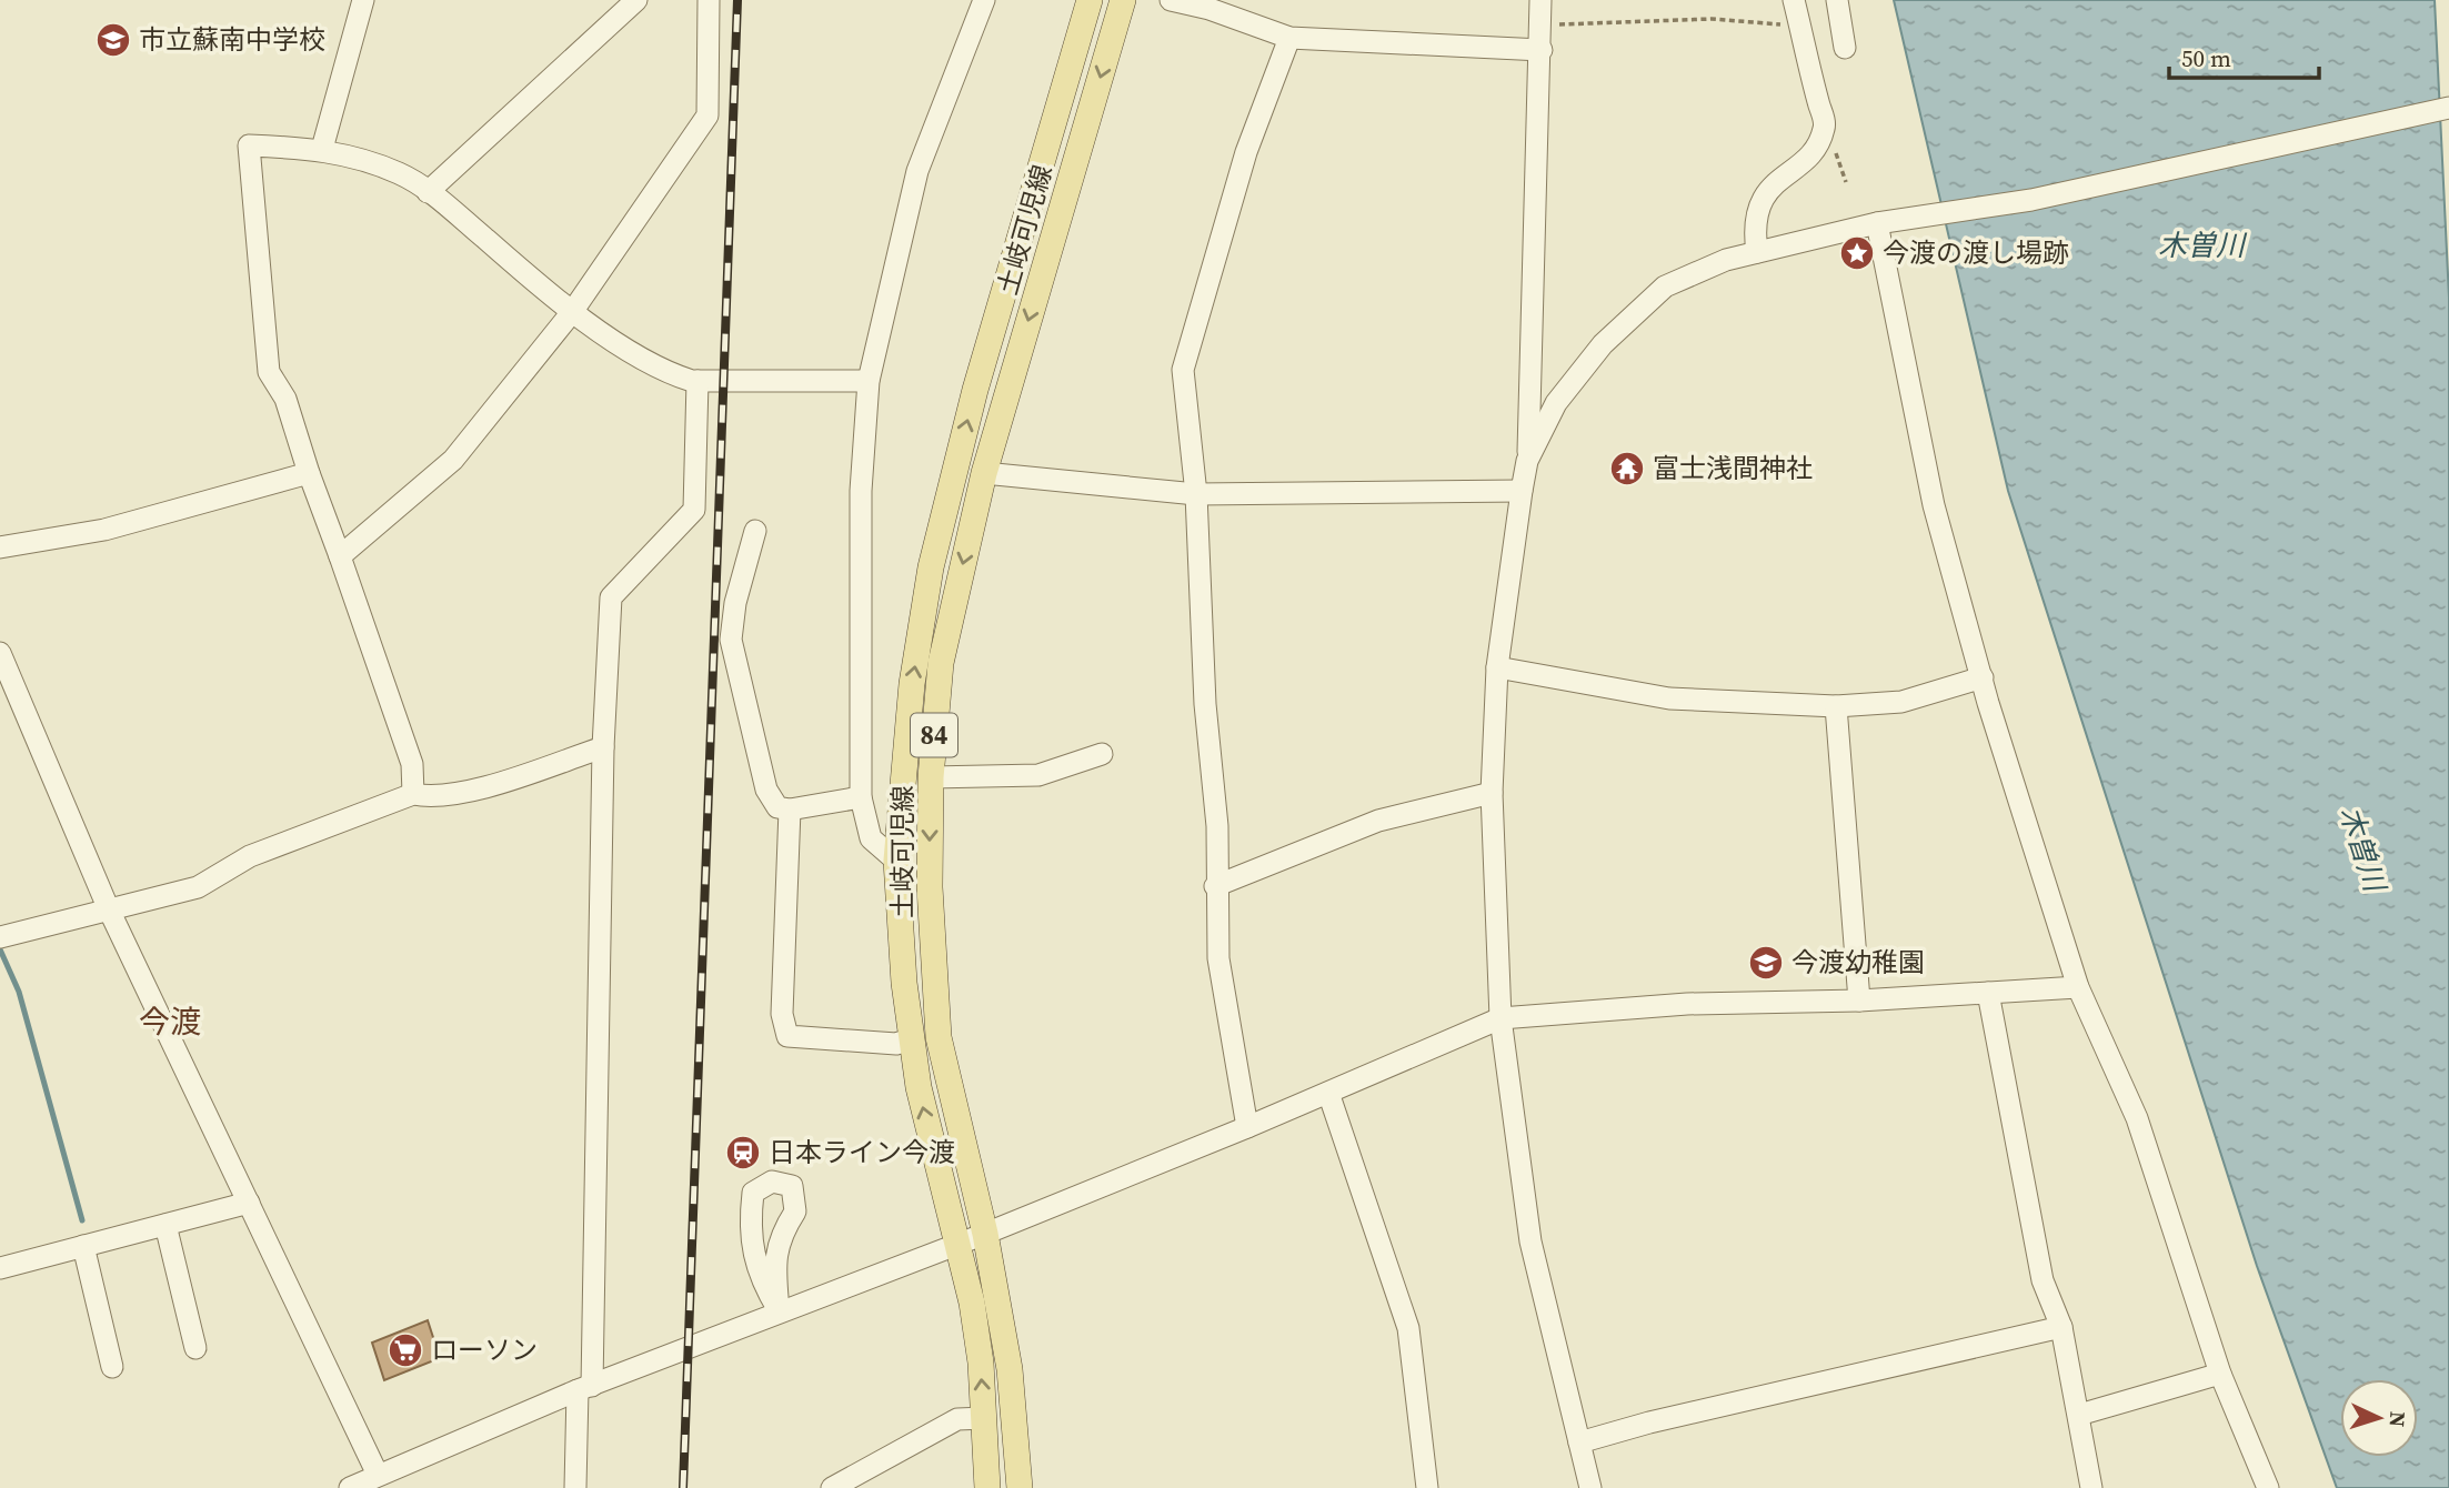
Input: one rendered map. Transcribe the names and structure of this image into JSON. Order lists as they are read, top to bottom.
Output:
{
  "streets": {
    "main road": ["土岐可児線", "84"]
  },
  "districts": ["今渡"],
  "water": ["木曽川"],
  "places": {
    "school or university": ["市立蘇南中学校", "今渡幼稚園"],
    "place": ["今渡の渡し場跡"],
    "temple": ["富士浅間神社"],
    "station": ["日本ライン今渡"],
    "supermarket": ["ローソン"]
  },
  "scale_bar": "50 m",
  "north": "right"
}
